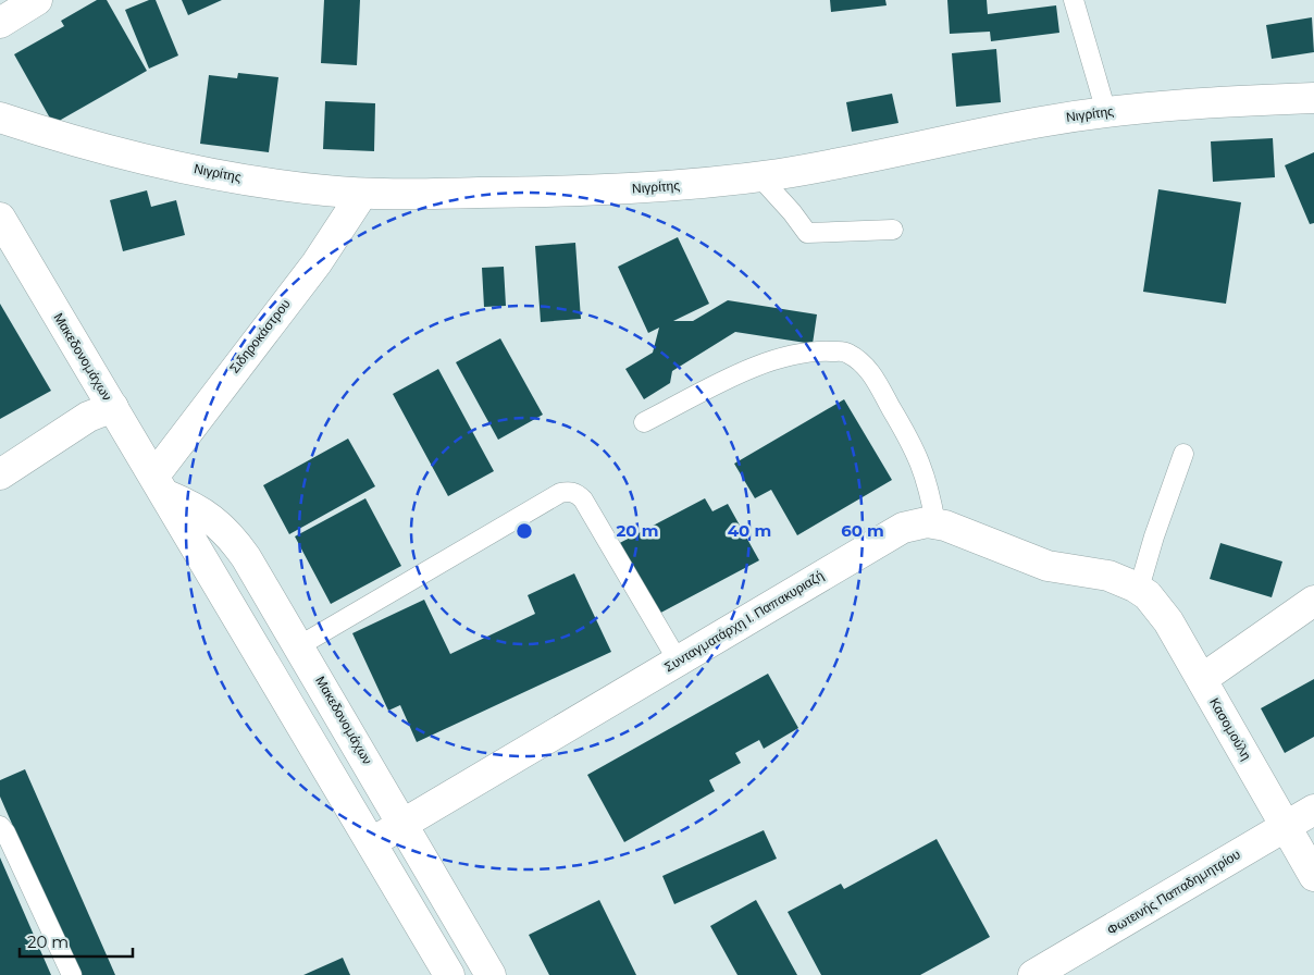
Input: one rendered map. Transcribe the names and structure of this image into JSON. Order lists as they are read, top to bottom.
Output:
{
  "streets": {
    "street": [
      "Νιγρίτης",
      "Σιδηροκάστρου",
      "Μακεδονομάχων",
      "Συνταγματάρχη Ι. Παπακυριαζή",
      "Κασομούλη",
      "Φωτεινής Παπαδημητρίου"
    ]
  },
  "crossings": [
    ["Νιγρίτης", "Σιδηροκάστρου"],
    ["Σιδηροκάστρου", "Μακεδονομάχων"],
    ["Μακεδονομάχων", "Συνταγματάρχη Ι. Παπακυριαζή"],
    ["Συνταγματάρχη Ι. Παπακυριαζή", "Κασομούλη"],
    ["Κασομούλη", "Φωτεινής Παπαδημητρίου"]
  ],
  "scale_bar": "20 m",
  "rings": ["20 m", "40 m", "60 m"]
}
